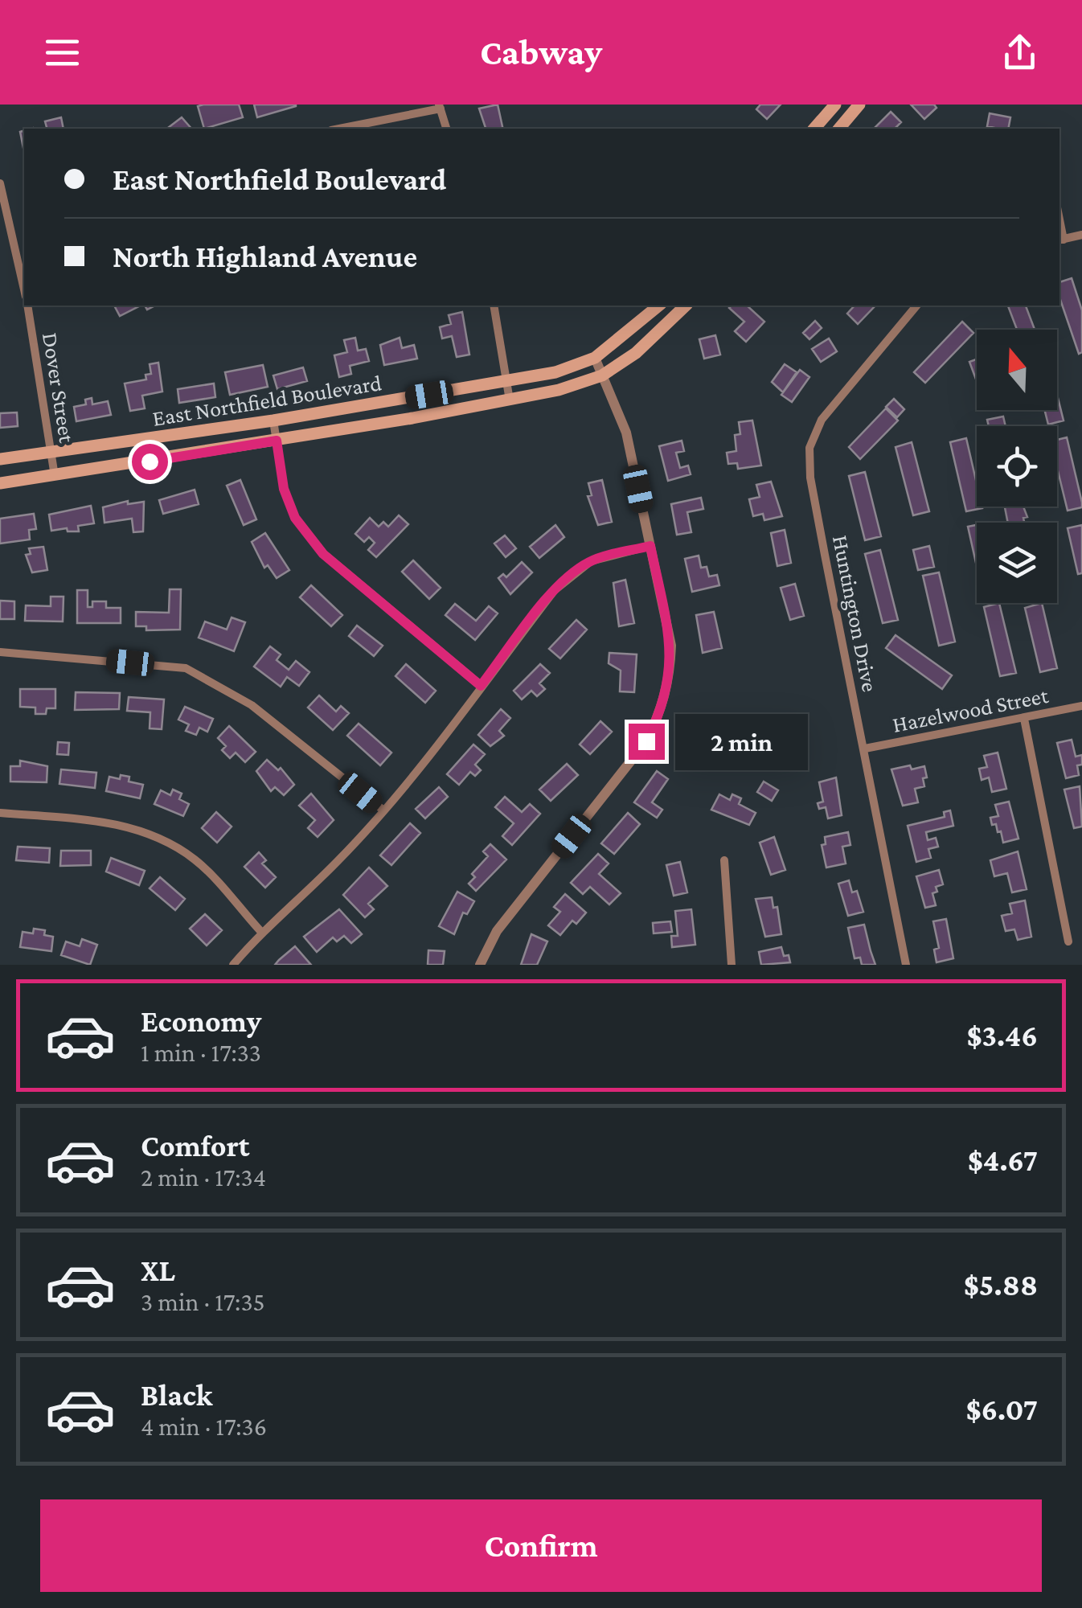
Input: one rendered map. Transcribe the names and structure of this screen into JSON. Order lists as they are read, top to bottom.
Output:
{
  "streets": {
    "main road": ["East Northfield Boulevard"],
    "street": ["Dover Street", "Huntington Drive", "Hazelwood Street"]
  },
  "crossings": [
    ["Dover Street", "East Northfield Boulevard"],
    ["Huntington Drive", "Hazelwood Street"]
  ],
  "north": "top",
  "page": {
    "header": "Cabway",
    "banner": ["East Northfield Boulevard", "North Highland Avenue"],
    "bubble": "2 min",
    "list": [
      {
        "name": "Economy",
        "note": "1 min · 17:33",
        "value": "$3.46"
      },
      {
        "name": "Comfort",
        "note": "2 min · 17:34",
        "value": "$4.67"
      },
      {
        "name": "XL",
        "note": "3 min · 17:35",
        "value": "$5.88"
      },
      {
        "name": "Black",
        "note": "4 min · 17:36",
        "value": "$6.07"
      }
    ],
    "buttons": "Confirm"
  }
}
